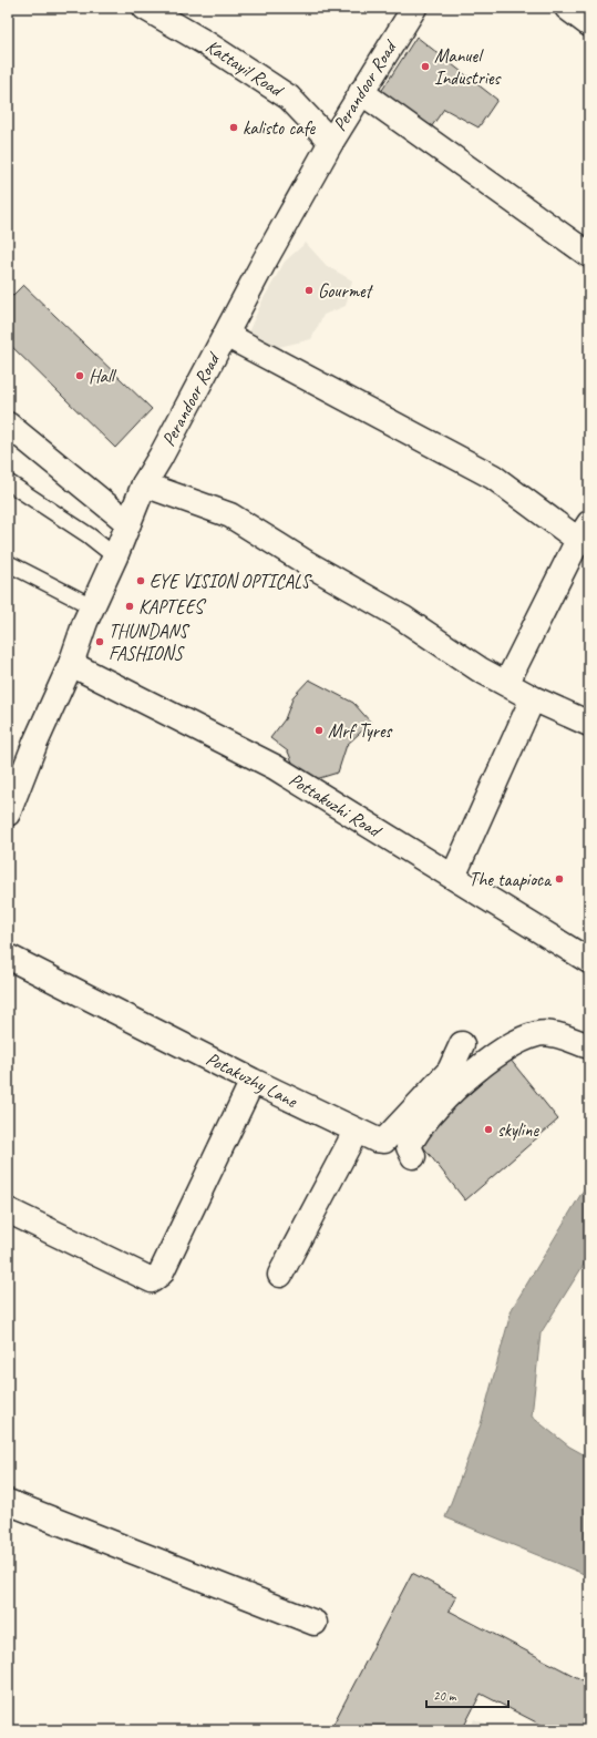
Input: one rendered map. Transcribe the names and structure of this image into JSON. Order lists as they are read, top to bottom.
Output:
{
  "streets": {
    "street": [
      "Kattayil Road",
      "Perandoor Road",
      "Pottakuzhi Road",
      "Potakuzhy Lane"
    ]
  },
  "crossings": [
    ["Kattayil Road", "Perandoor Road"],
    ["Perandoor Road", "Pottakuzhi Road"]
  ],
  "places": [
    "Manuel Industries",
    "kalisto cafe",
    "Gourmet",
    "Hall",
    "EYE VISION OPTICALS",
    "KAPTEES",
    "THUNDANS FASHIONS",
    "Mrf Tyres",
    "The taapioca",
    "skyline"
  ],
  "scale_bar": "20 m"
}
